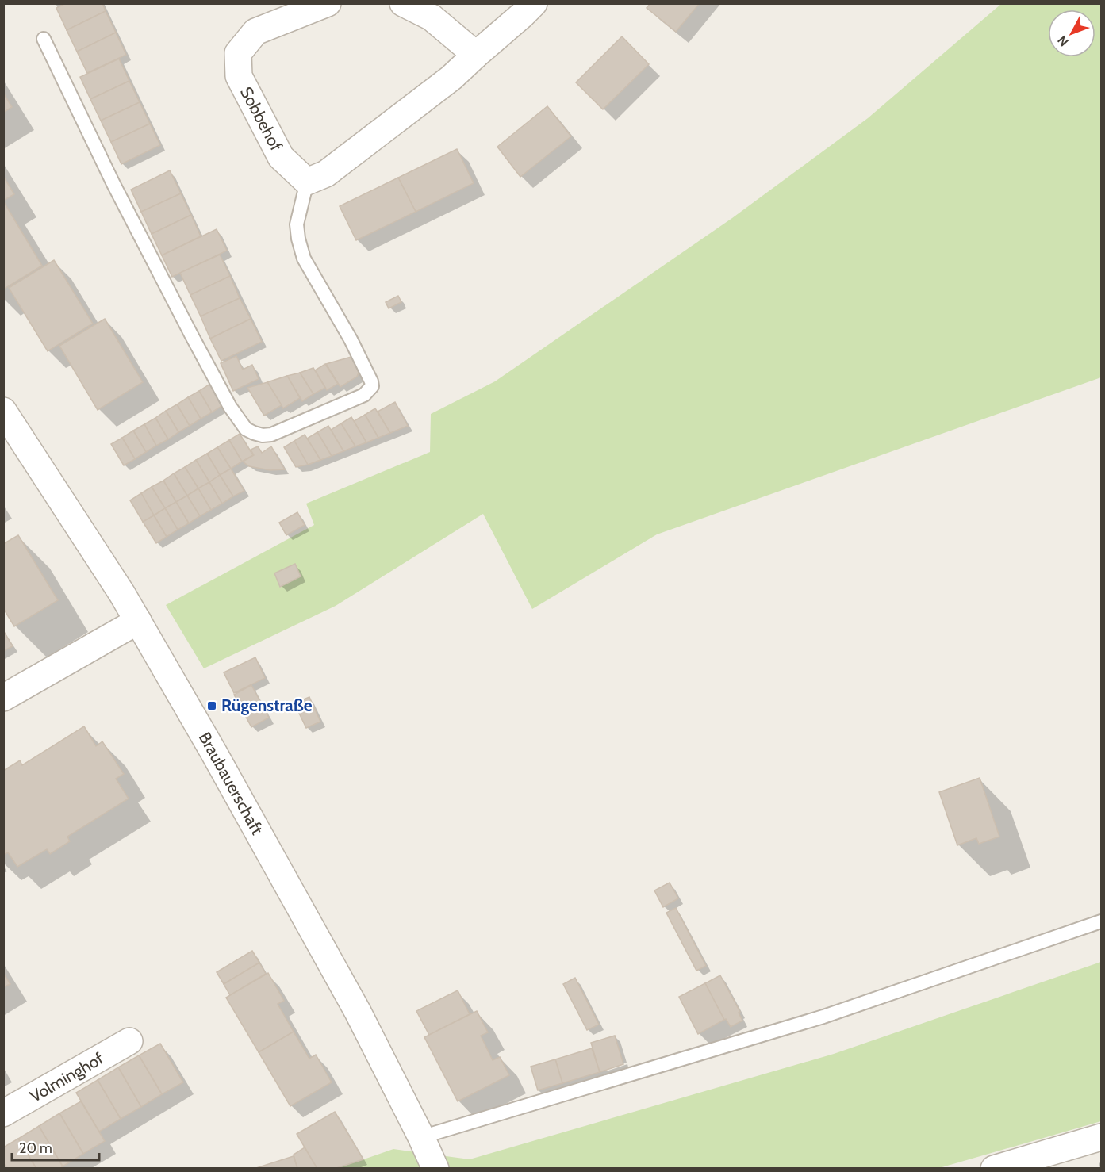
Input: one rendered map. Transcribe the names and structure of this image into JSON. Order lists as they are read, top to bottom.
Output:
{
  "streets": {
    "street": ["Sobbehof", "Braubauerschaft", "Volminghof"]
  },
  "places": {
    "transit": ["Rügenstraße"]
  },
  "scale_bar": "20 m",
  "north": "bottom left"
}
